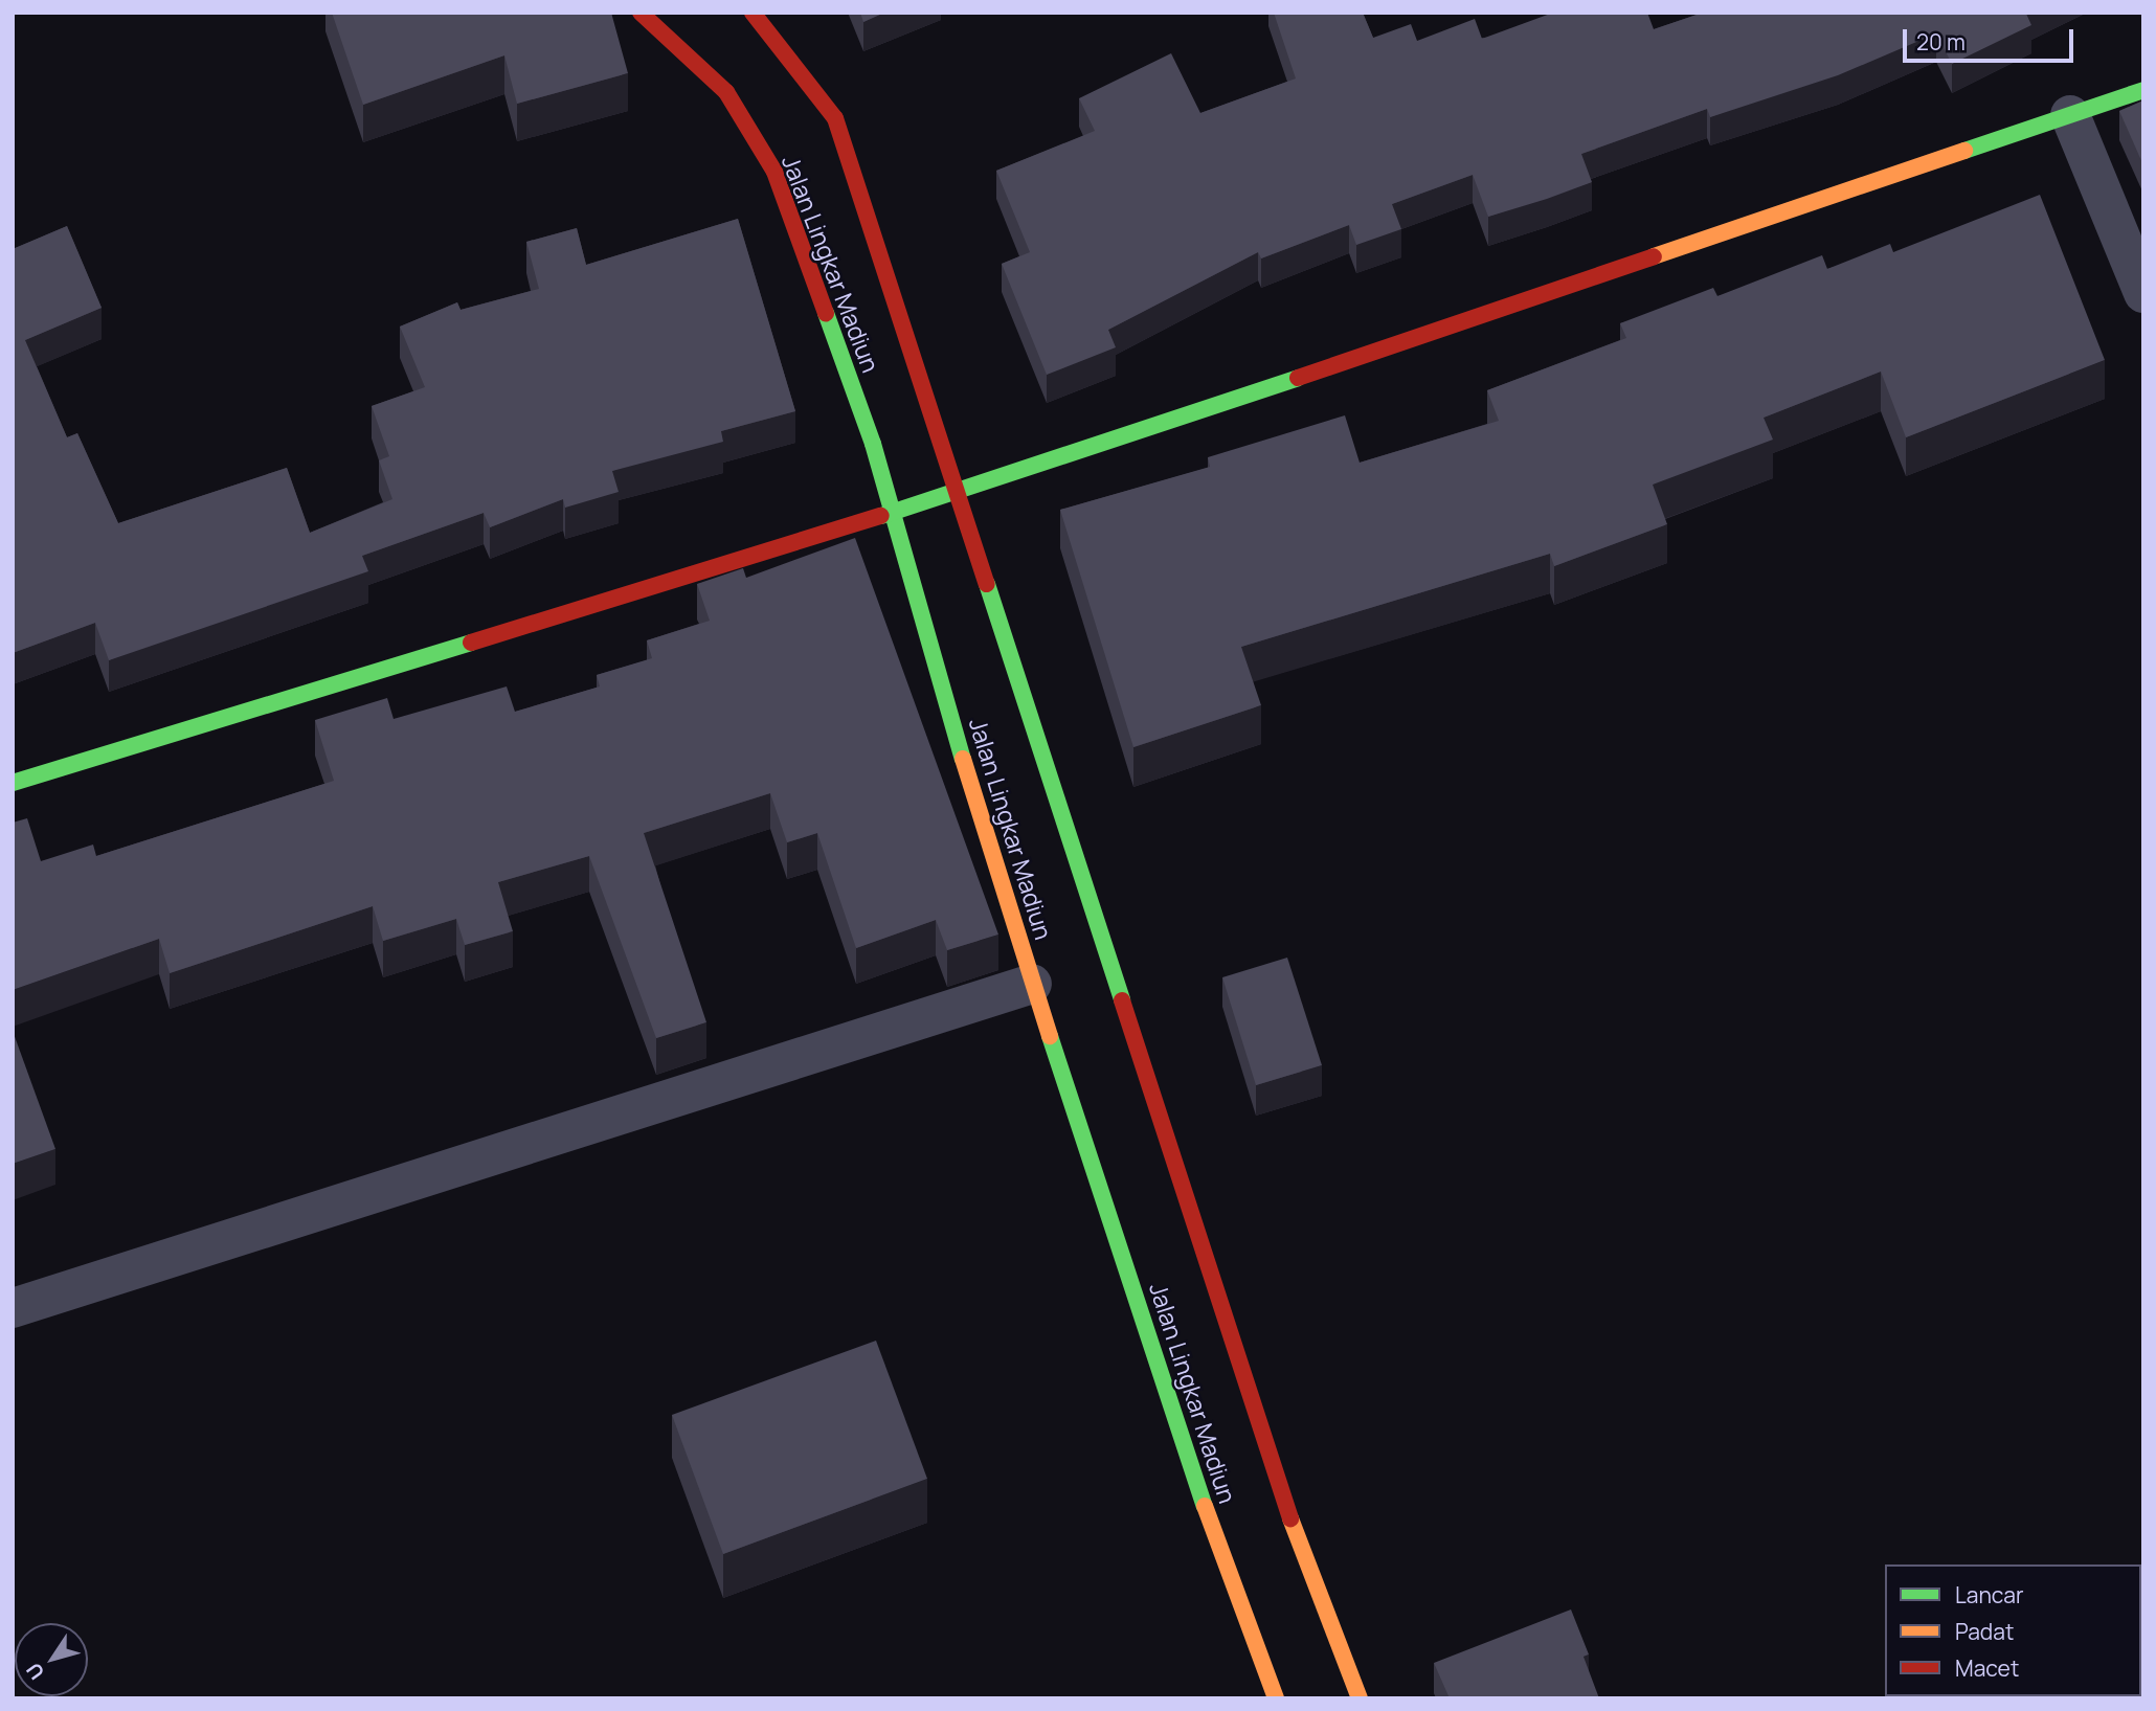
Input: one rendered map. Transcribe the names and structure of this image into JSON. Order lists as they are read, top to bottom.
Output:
{
  "streets": {
    "main road": ["Jalan Lingkar Madiun"]
  },
  "legend": ["Lancar", "Padat", "Macet"],
  "scale_bar": "20 m",
  "north": "bottom left"
}
